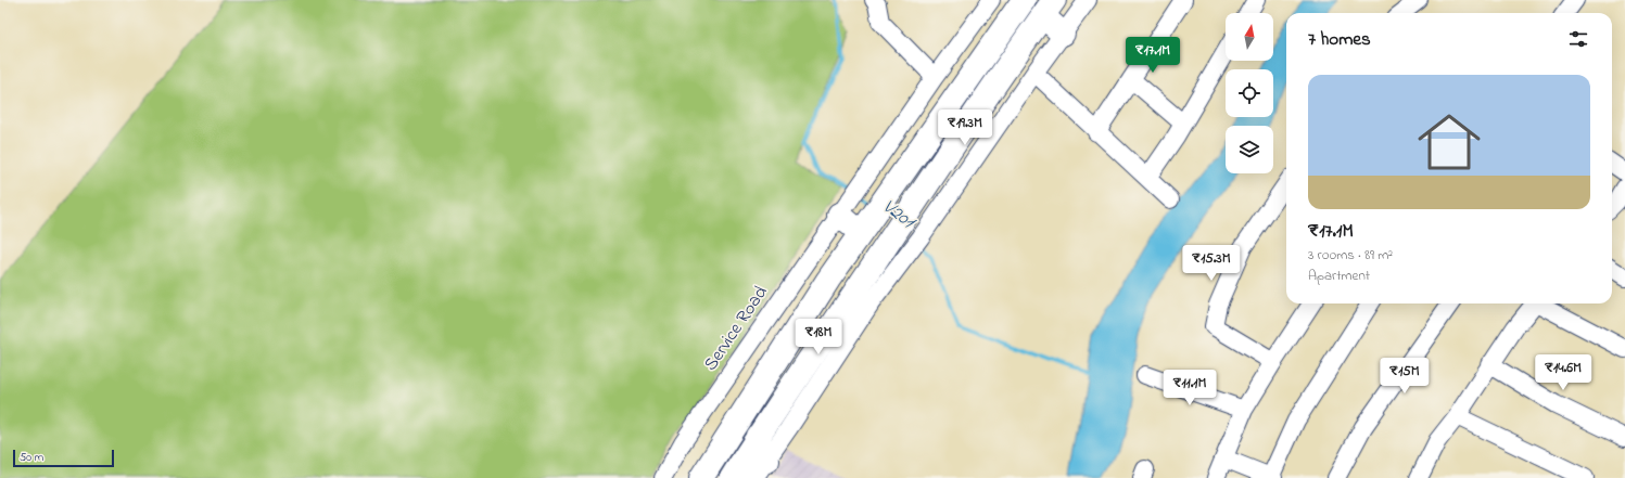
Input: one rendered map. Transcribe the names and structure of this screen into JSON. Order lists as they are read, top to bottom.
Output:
{
  "streets": {
    "street": ["Service Road"]
  },
  "water": ["V201"],
  "scale_bar": "50 m",
  "north": "top",
  "page": {
    "heading": "7 homes",
    "price": [
      "₹17.1M",
      "₹19.3M",
      "₹15.3M",
      "₹18M",
      "₹14.6M",
      "₹15M",
      "₹11.1M"
    ],
    "list": [
      {
        "name": "₹17.1M",
        "note": "3 rooms · 89 m² · Apartment"
      }
    ],
    "scale": "50 m"
  }
}
